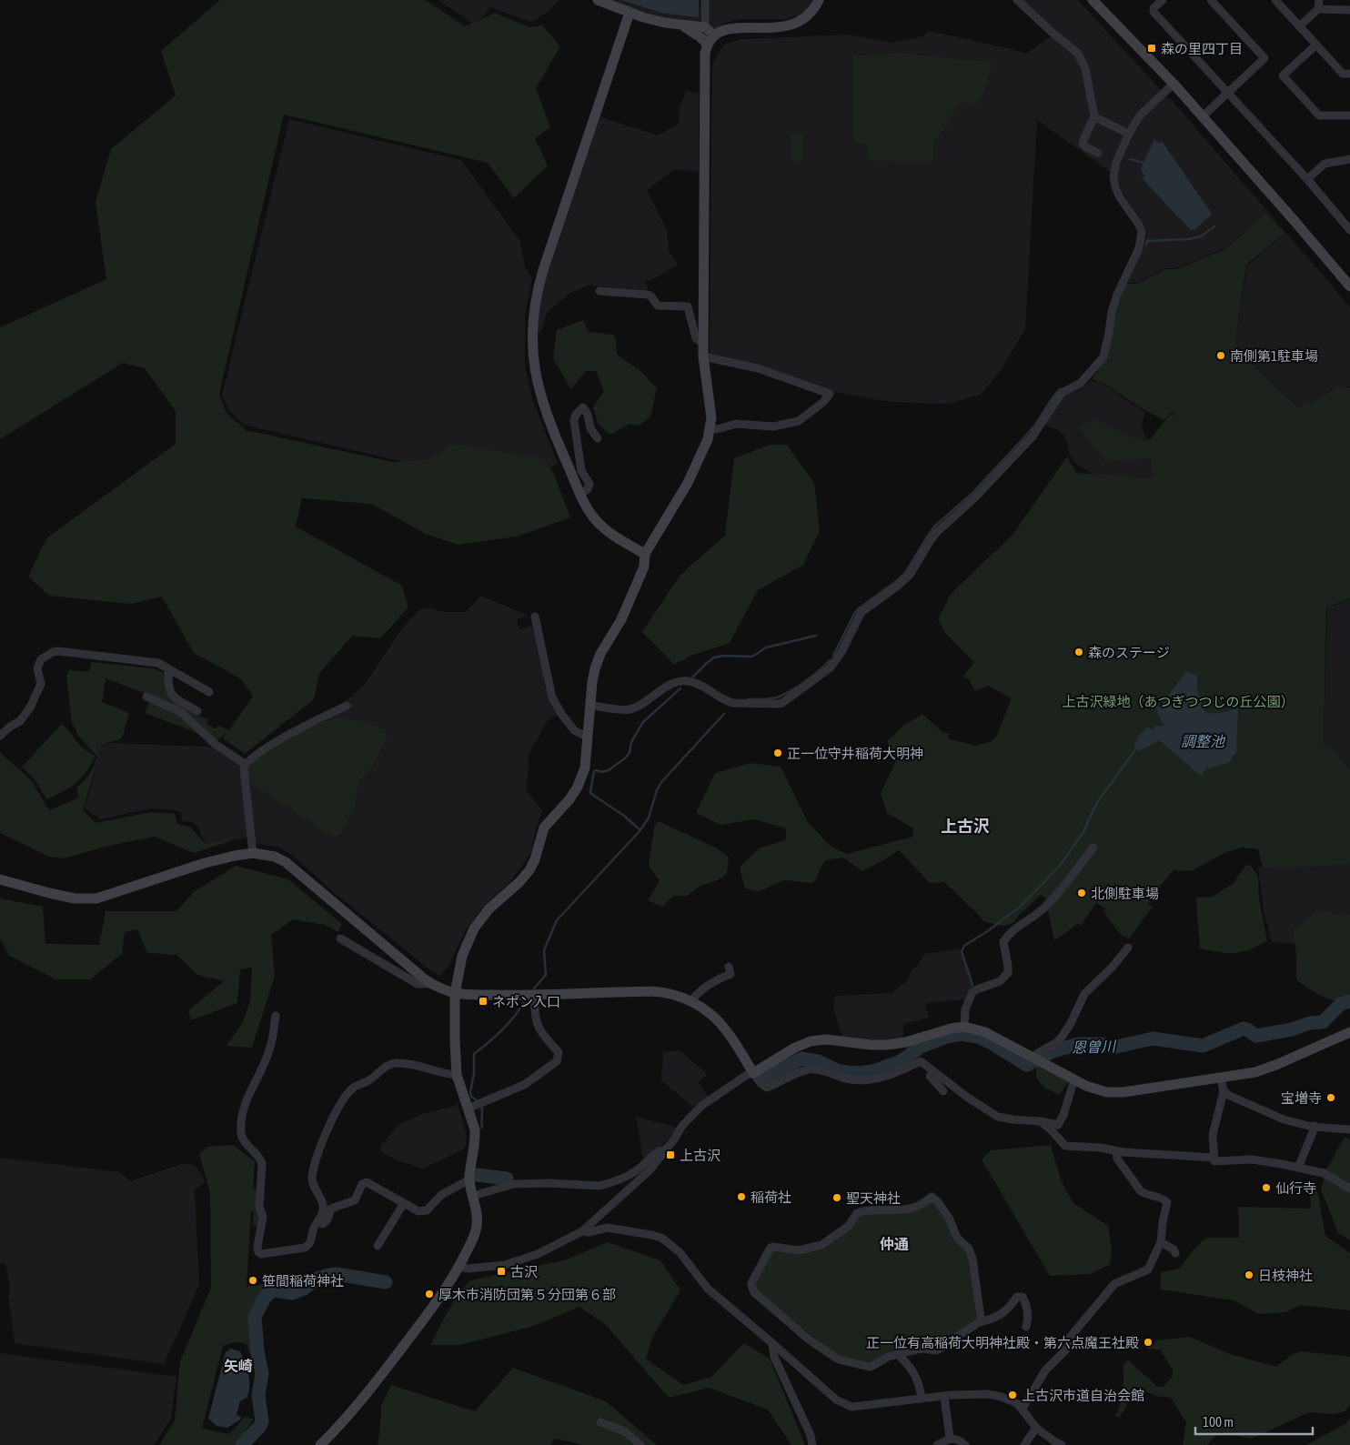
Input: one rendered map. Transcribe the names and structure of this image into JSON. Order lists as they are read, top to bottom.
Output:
{
  "districts": ["上古沢", "仲通", "矢崎"],
  "water": ["調整池", "恩曽川"],
  "parks": ["上古沢緑地（あつぎつつじの丘公園）"],
  "places": {
    "transit": [
      "森の里四丁目",
      "ネポン入口",
      "上古沢",
      "古沢"
    ],
    "other": [
      "南側第1駐車場",
      "森のステージ",
      "正一位守井稲荷大明神",
      "北側駐車場",
      "宝増寺",
      "仙行寺",
      "稲荷社",
      "聖天神社",
      "日枝神社",
      "笹間稲荷神社",
      "厚木市消防団第５分団第６部",
      "正一位有高稲荷大明神社殿・第六点魔王社殿",
      "上古沢市道自治会館"
    ]
  },
  "scale_bar": "100 m"
}
